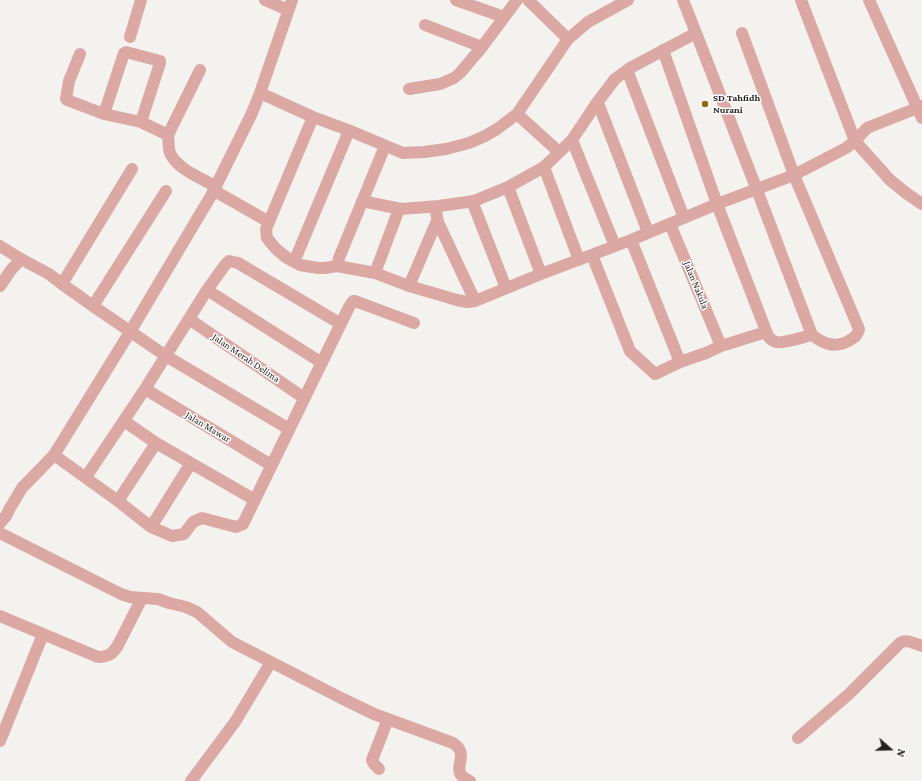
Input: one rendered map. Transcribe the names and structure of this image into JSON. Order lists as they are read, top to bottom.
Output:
{
  "streets": {
    "street": ["Jalan Nakula", "Jalan Merah Delima", "Jalan Mawar"]
  },
  "places": ["SD Tahfidh Nurani"],
  "north": "right"
}
